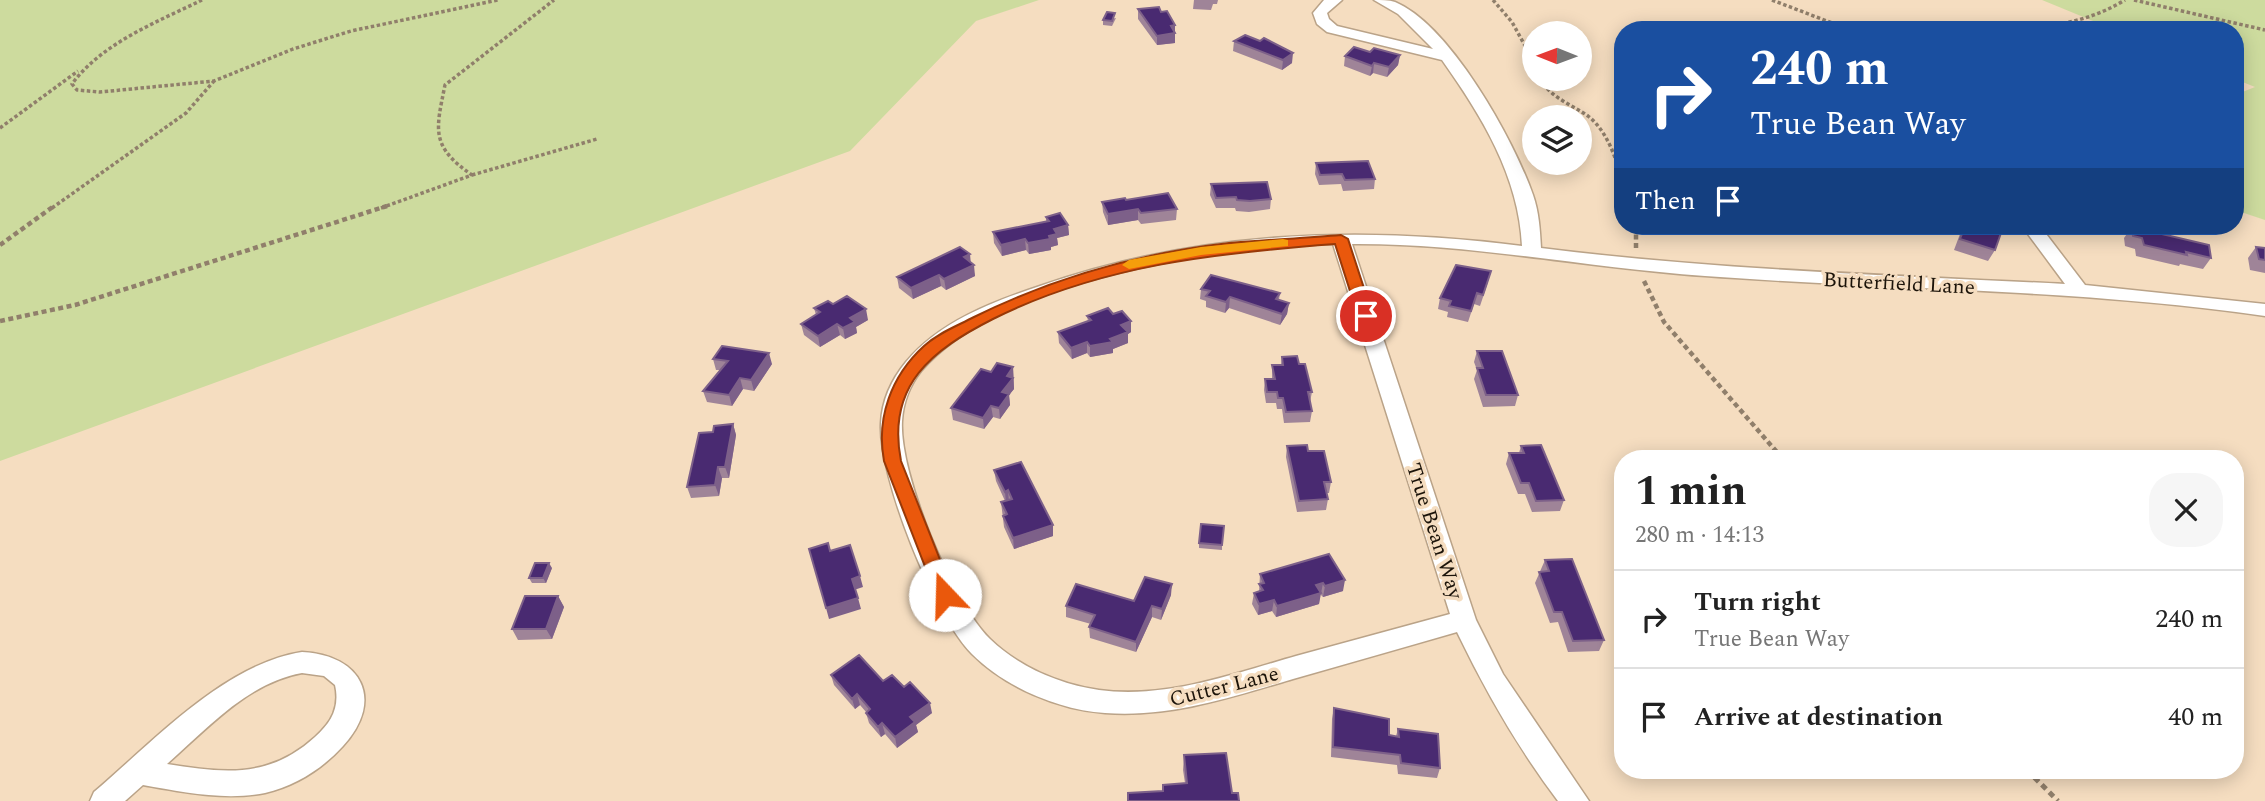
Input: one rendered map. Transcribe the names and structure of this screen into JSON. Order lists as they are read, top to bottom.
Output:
{
  "streets": {
    "street": ["Butterfield Lane", "True Bean Way", "Cutter Lane"]
  },
  "crossings": [
    ["Butterfield Lane", "Cutter Lane"],
    ["True Bean Way", "Cutter Lane"]
  ],
  "north": "left",
  "page": {
    "turn": ["240 m", "True Bean Way"],
    "then": "Then",
    "heading": ["1 min", "280 m · 14:13"],
    "list": [
      {
        "name": "Turn right",
        "note": "True Bean Way",
        "value": "240 m"
      },
      {
        "name": "Arrive at destination",
        "value": "40 m"
      }
    ]
  }
}
